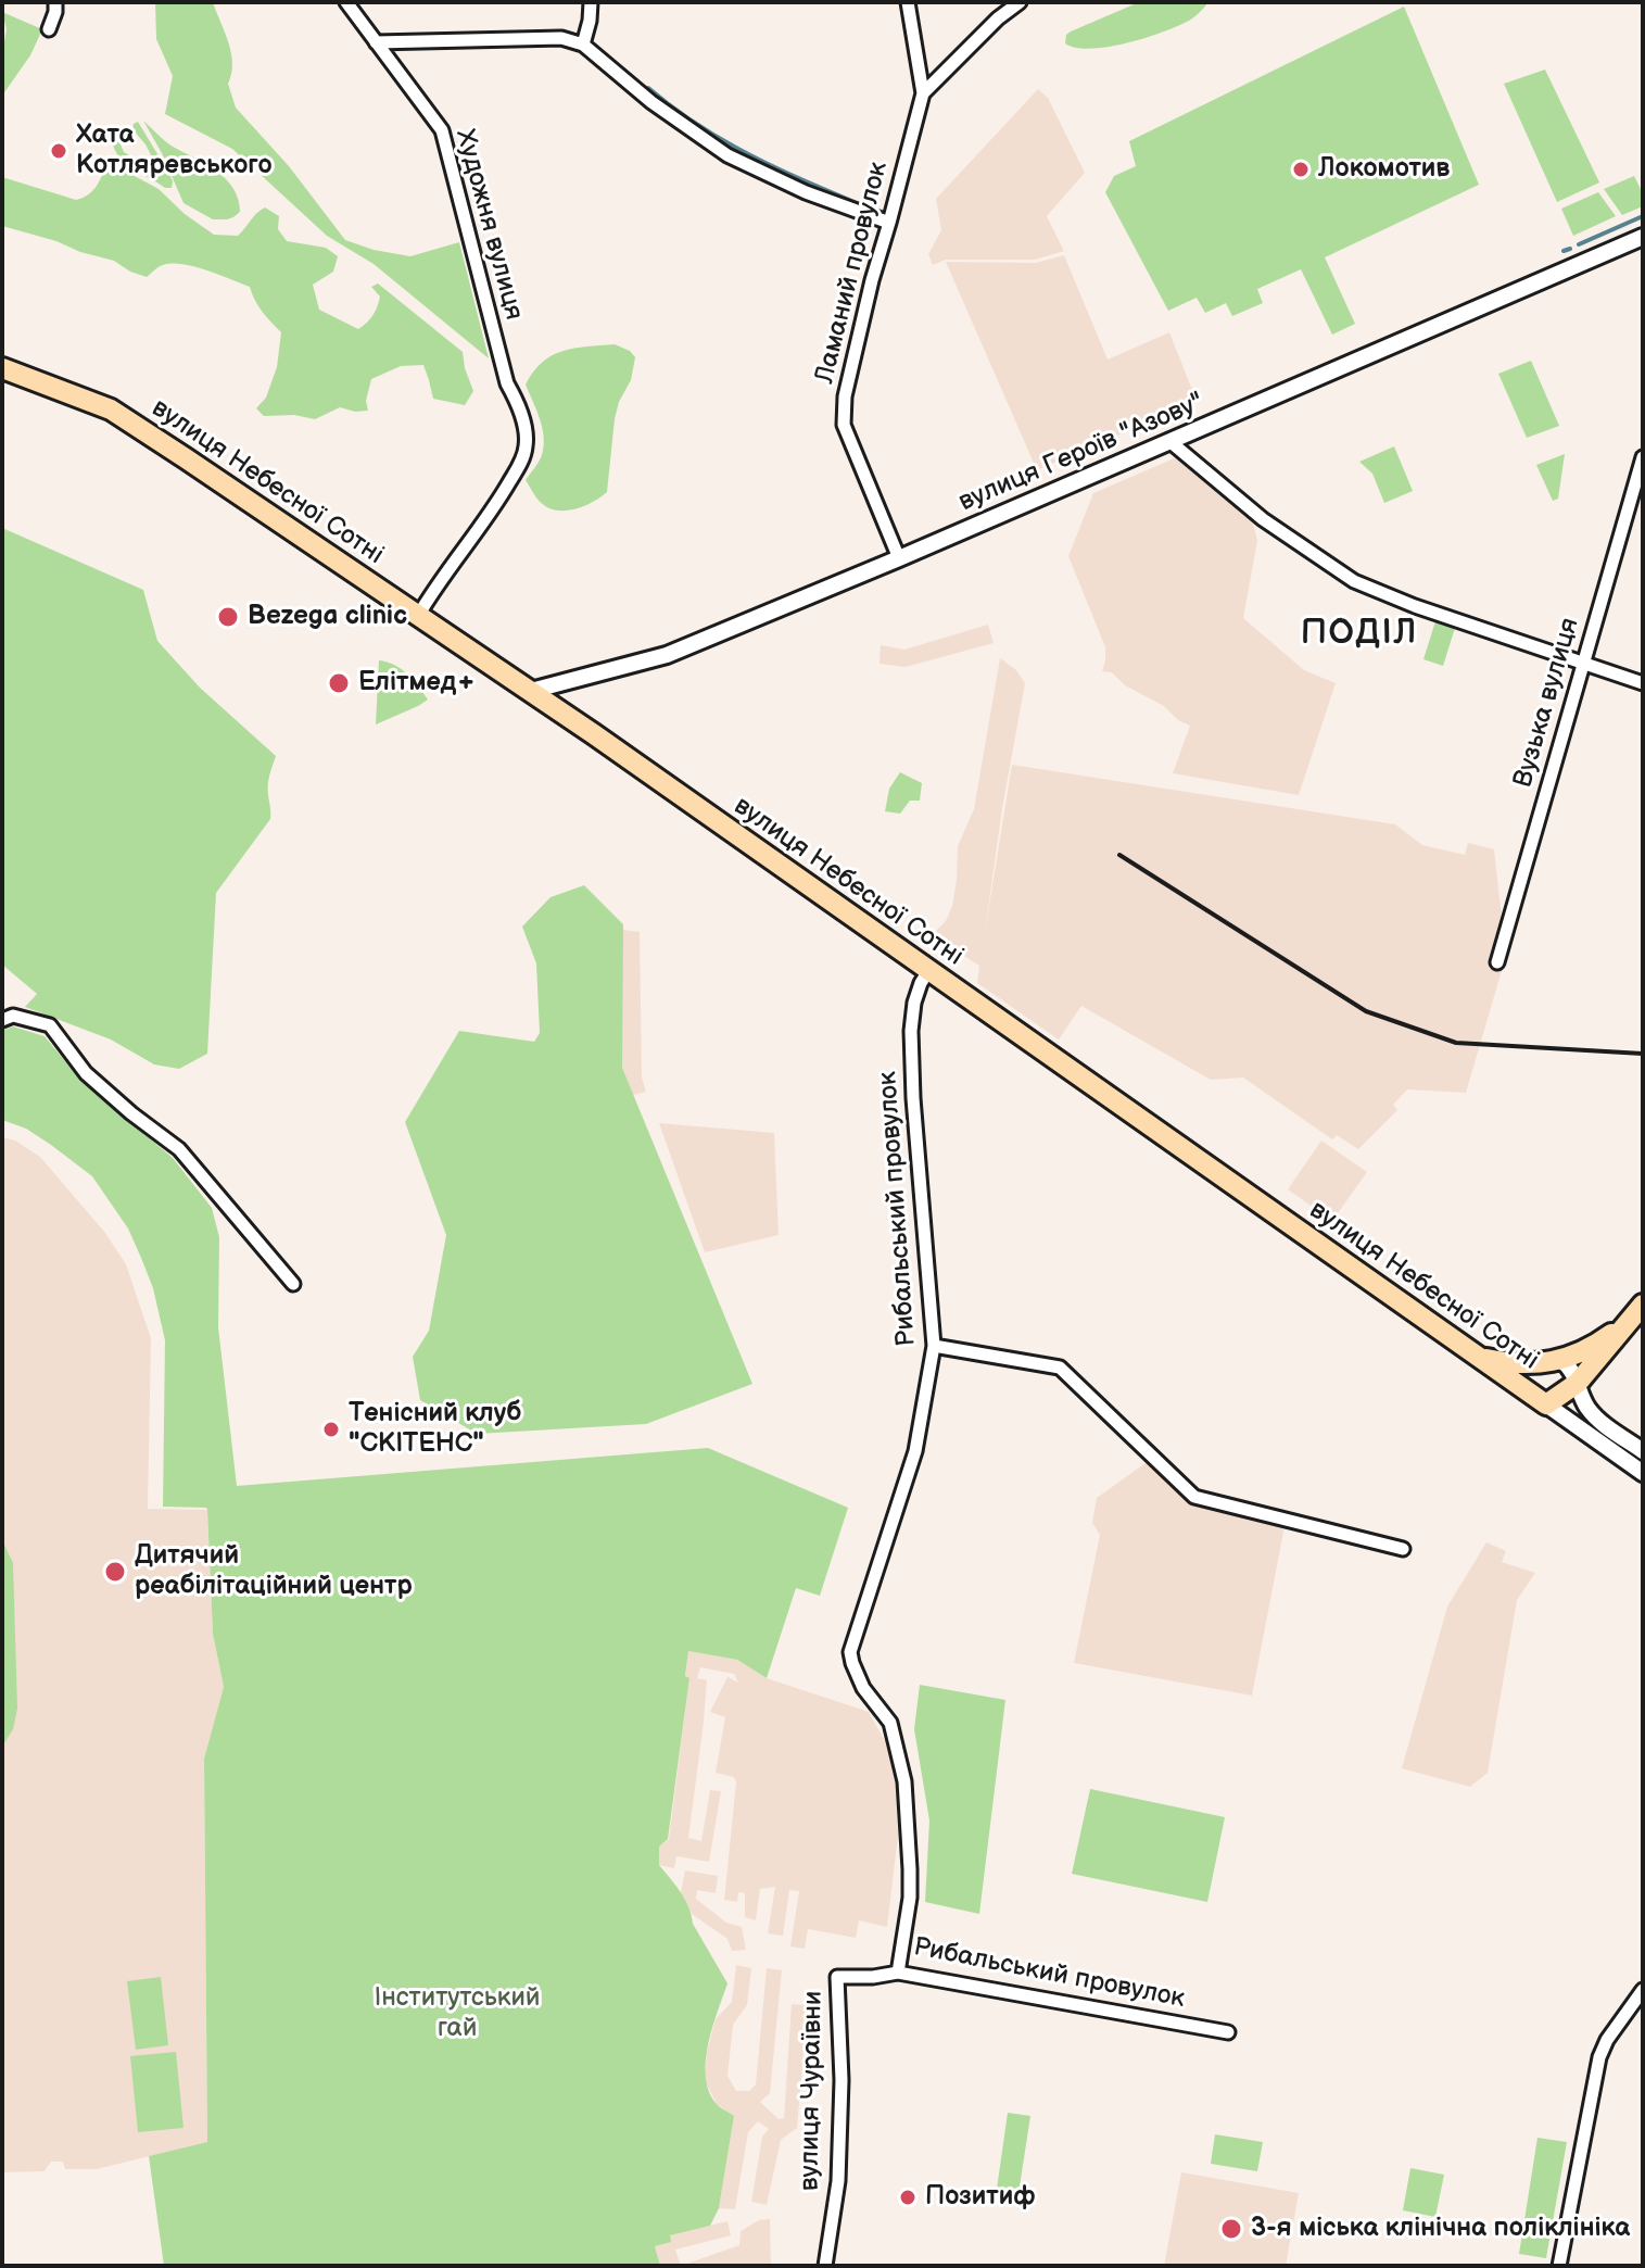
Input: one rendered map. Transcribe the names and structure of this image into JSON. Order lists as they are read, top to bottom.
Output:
{
  "streets": {
    "main road": ["вулиця Небесної Сотні"],
    "street": [
      "Художня вулиця",
      "Ламаний провулок",
      "вулиця Героїв \"Азову\"",
      "Вузька вулиця",
      "Рибальський провулок",
      "вулиця Чураївни"
    ]
  },
  "crossings": [
    ["Художня вулиця", "вулиця Небесної Сотні"],
    ["Ламаний провулок", "вулиця Героїв \"Азову\""],
    ["вулиця Героїв \"Азову\"", "вулиця Небесної Сотні"],
    ["вулиця Небесної Сотні", "Рибальський провулок"],
    ["Рибальський провулок", "вулиця Чураївни"]
  ],
  "districts": ["ПОДІЛ"],
  "parks": ["Інститутський гай"],
  "places": [
    "Хата Котляревського",
    "Локомотив",
    "Bezega clinic",
    "Елітмед+",
    "Тенісний клуб \"СКІТЕНС\"",
    "Дитячий реабілітаційний центр",
    "Позитиф",
    "3-я міська клінічна поліклініка"
  ]
}
